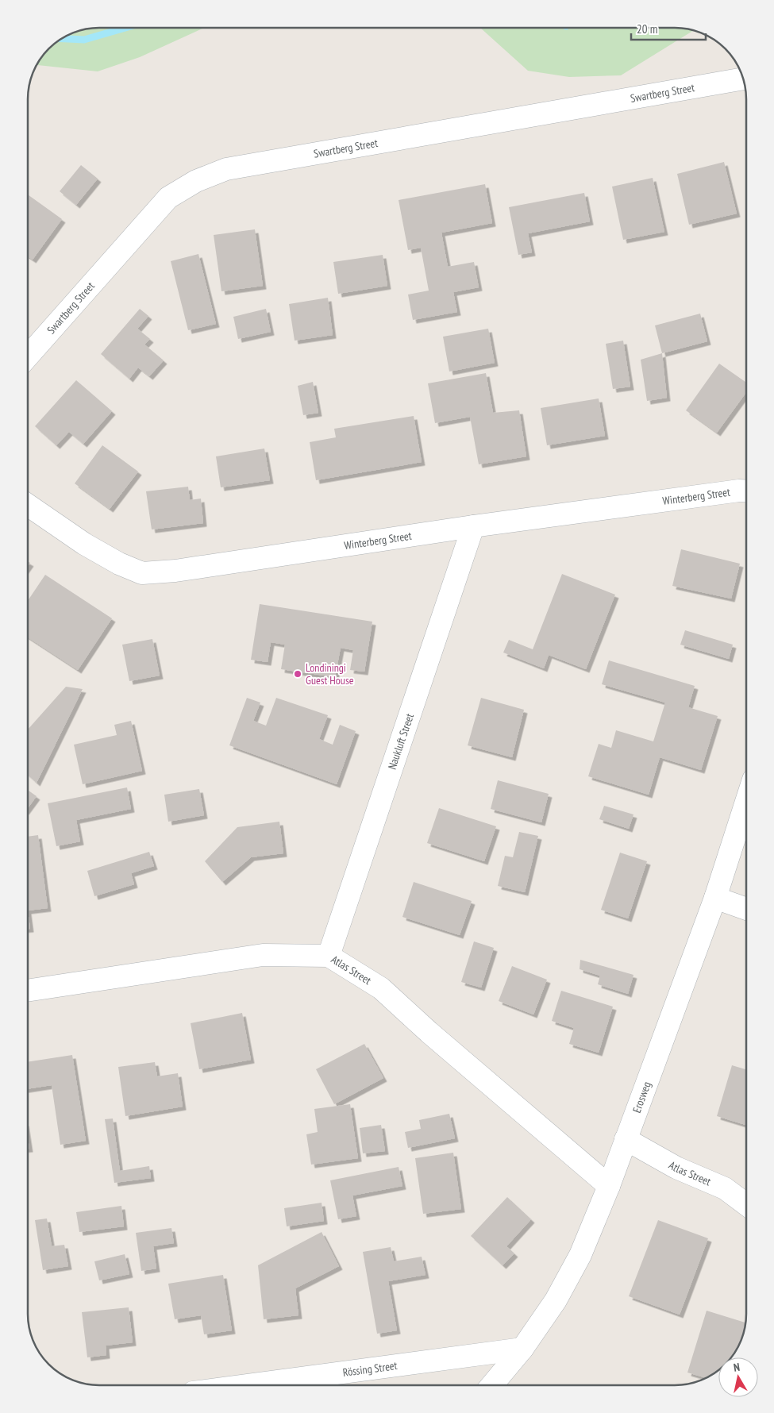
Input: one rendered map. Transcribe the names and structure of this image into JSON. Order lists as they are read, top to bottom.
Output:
{
  "streets": {
    "street": [
      "Swartberg Street",
      "Winterberg Street",
      "Naukluft Street",
      "Atlas Street",
      "Erosweg",
      "Rössing Street"
    ]
  },
  "crossings": [
    ["Winterberg Street", "Naukluft Street"],
    ["Naukluft Street", "Atlas Street"],
    ["Atlas Street", "Erosweg"],
    ["Erosweg", "Rössing Street"]
  ],
  "places": ["Londiningi Guest House"],
  "scale_bar": "20 m",
  "north": "top"
}
